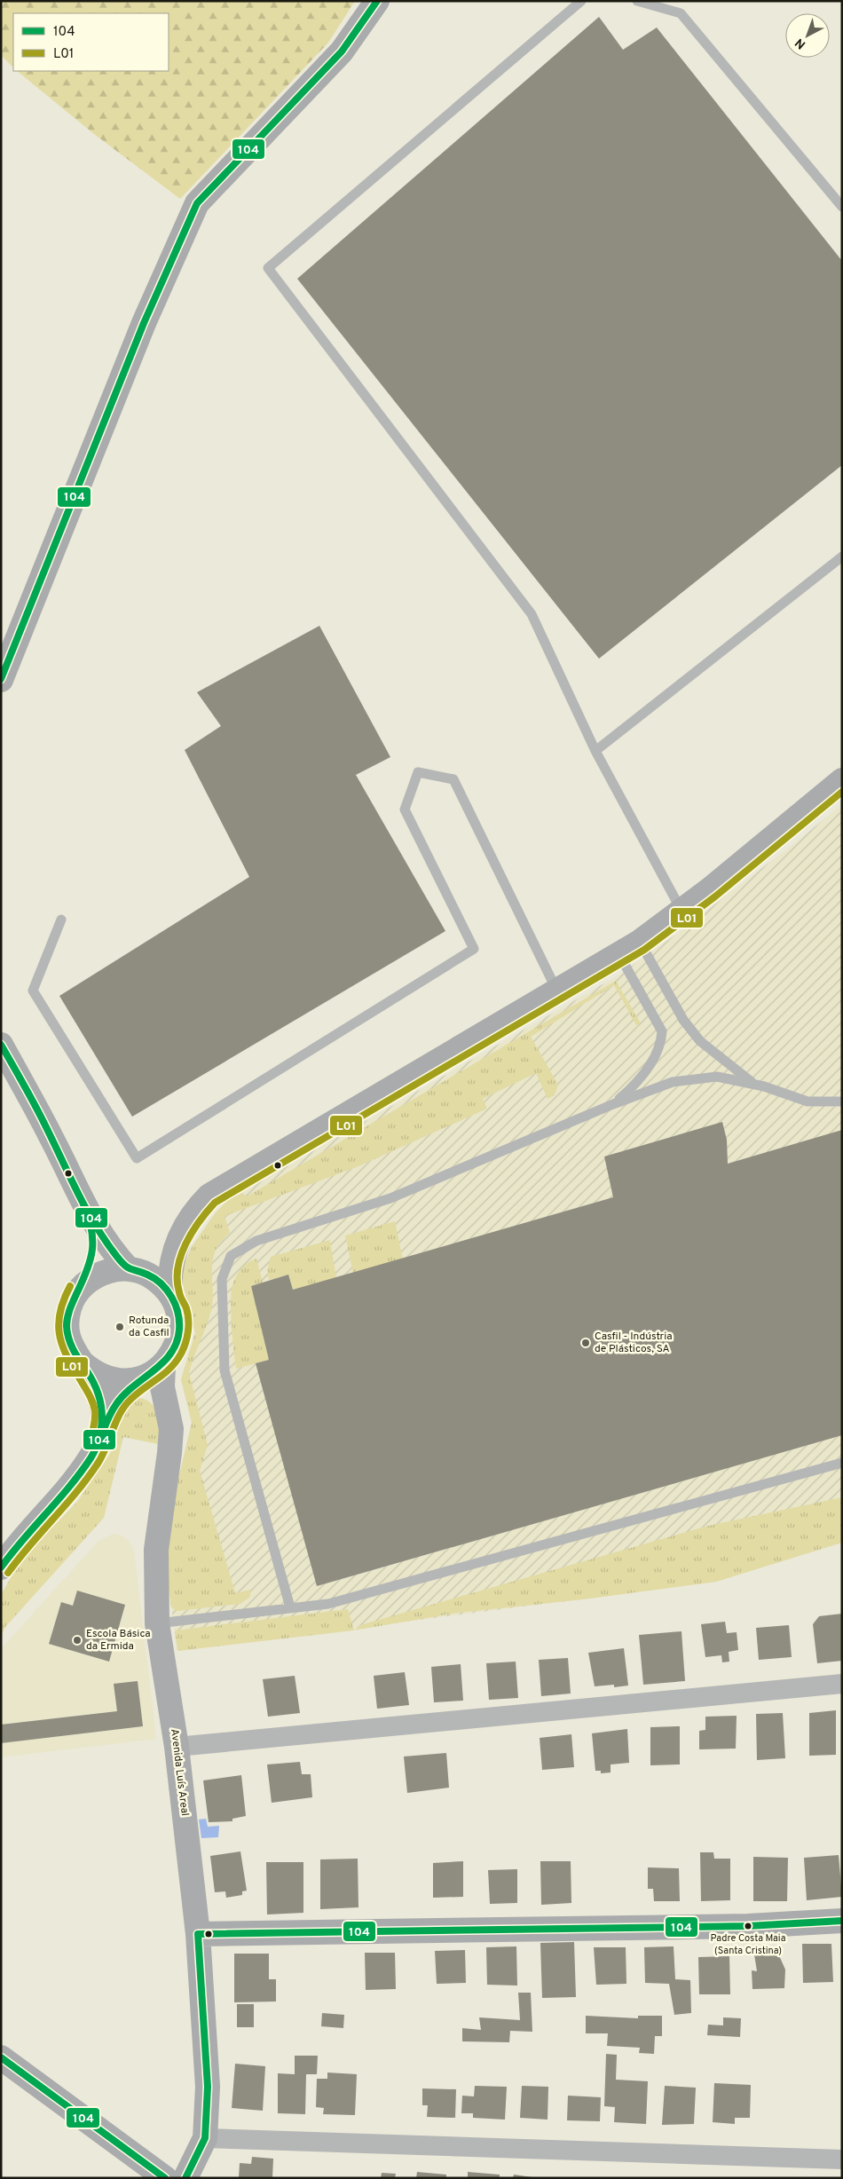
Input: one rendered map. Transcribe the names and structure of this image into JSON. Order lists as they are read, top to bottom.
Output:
{
  "streets": {
    "street": ["Avenida Luís Areal"]
  },
  "places": [
    "Rotunda da Casfil",
    "Casfil - Indústria de Plásticos, SA",
    "Escola Básica da Ermida",
    "Padre Costa Maia (Santa Cristina)"
  ],
  "lines": ["transit line 104", "transit line L01"],
  "legend": ["104", "L01"],
  "north": "bottom left"
}
